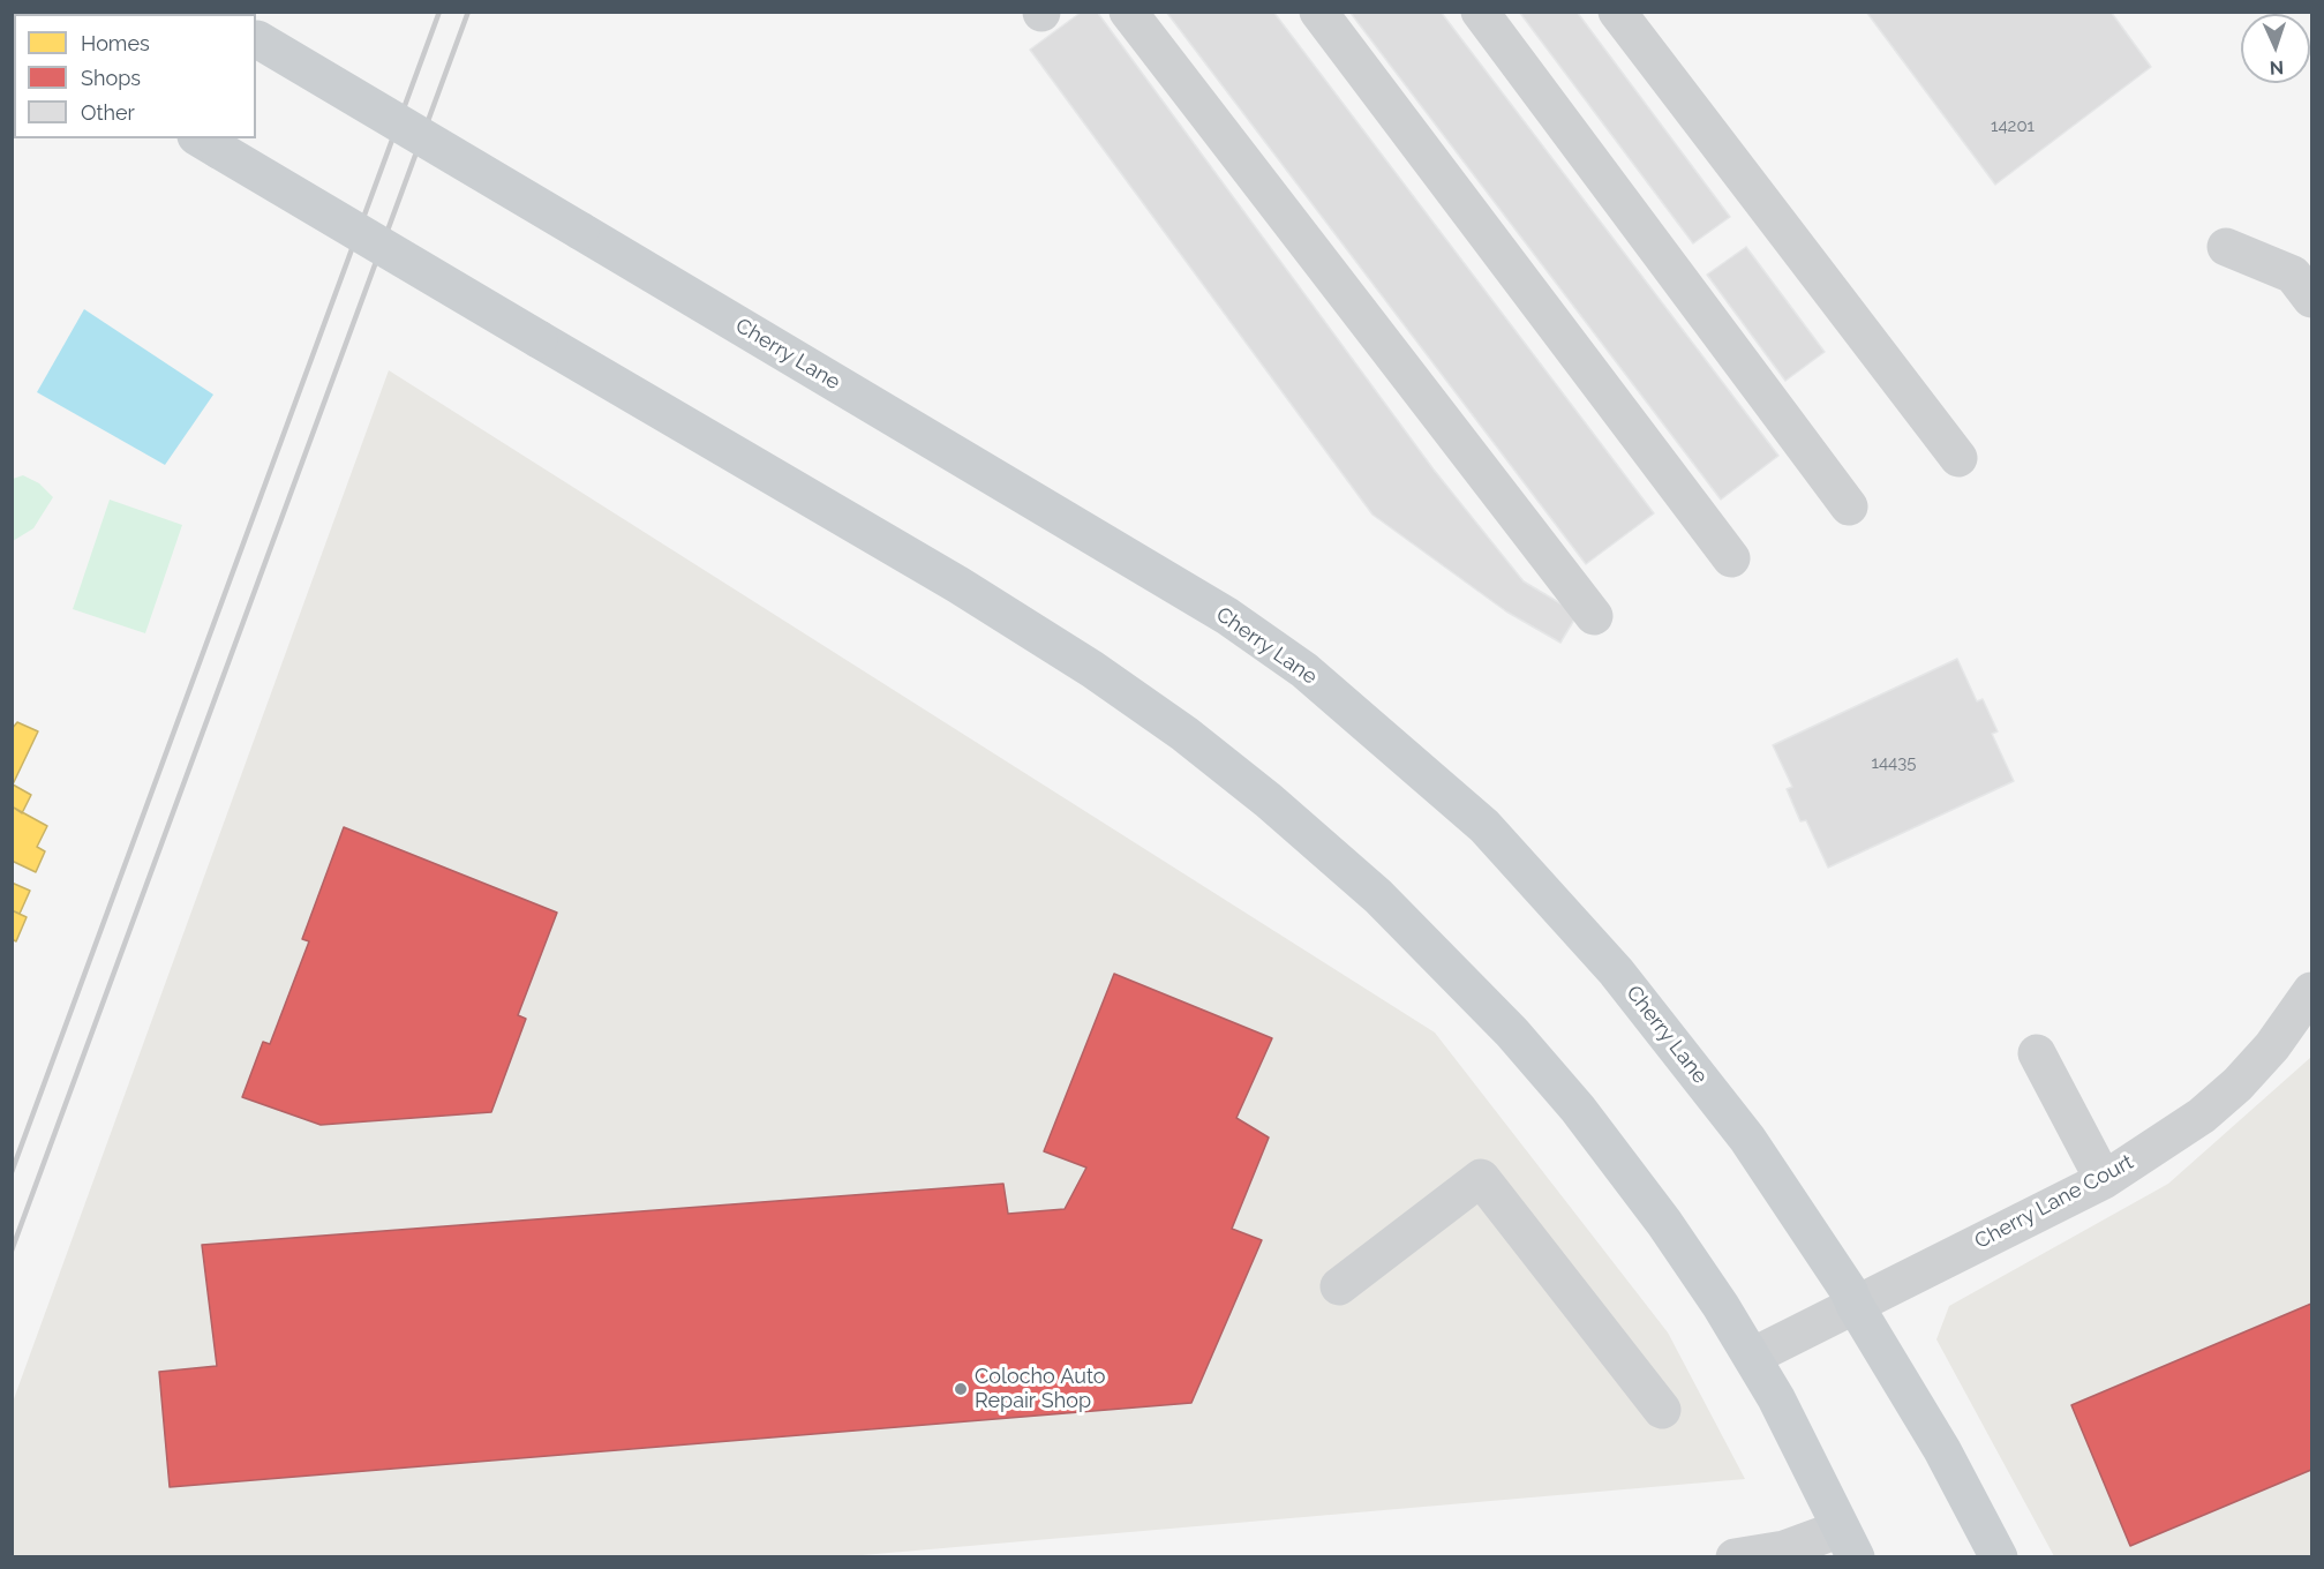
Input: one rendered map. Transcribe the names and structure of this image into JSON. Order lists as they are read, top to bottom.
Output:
{
  "streets": {
    "main road": ["Cherry Lane"],
    "street": ["Cherry Lane Court"]
  },
  "crossings": [
    ["Cherry Lane", "Cherry Lane Court"]
  ],
  "places": ["Colocho Auto Repair Shop"],
  "house_numbers": ["14201", "14435"],
  "legend": ["Homes", "Shops", "Other"],
  "north": "bottom"
}
